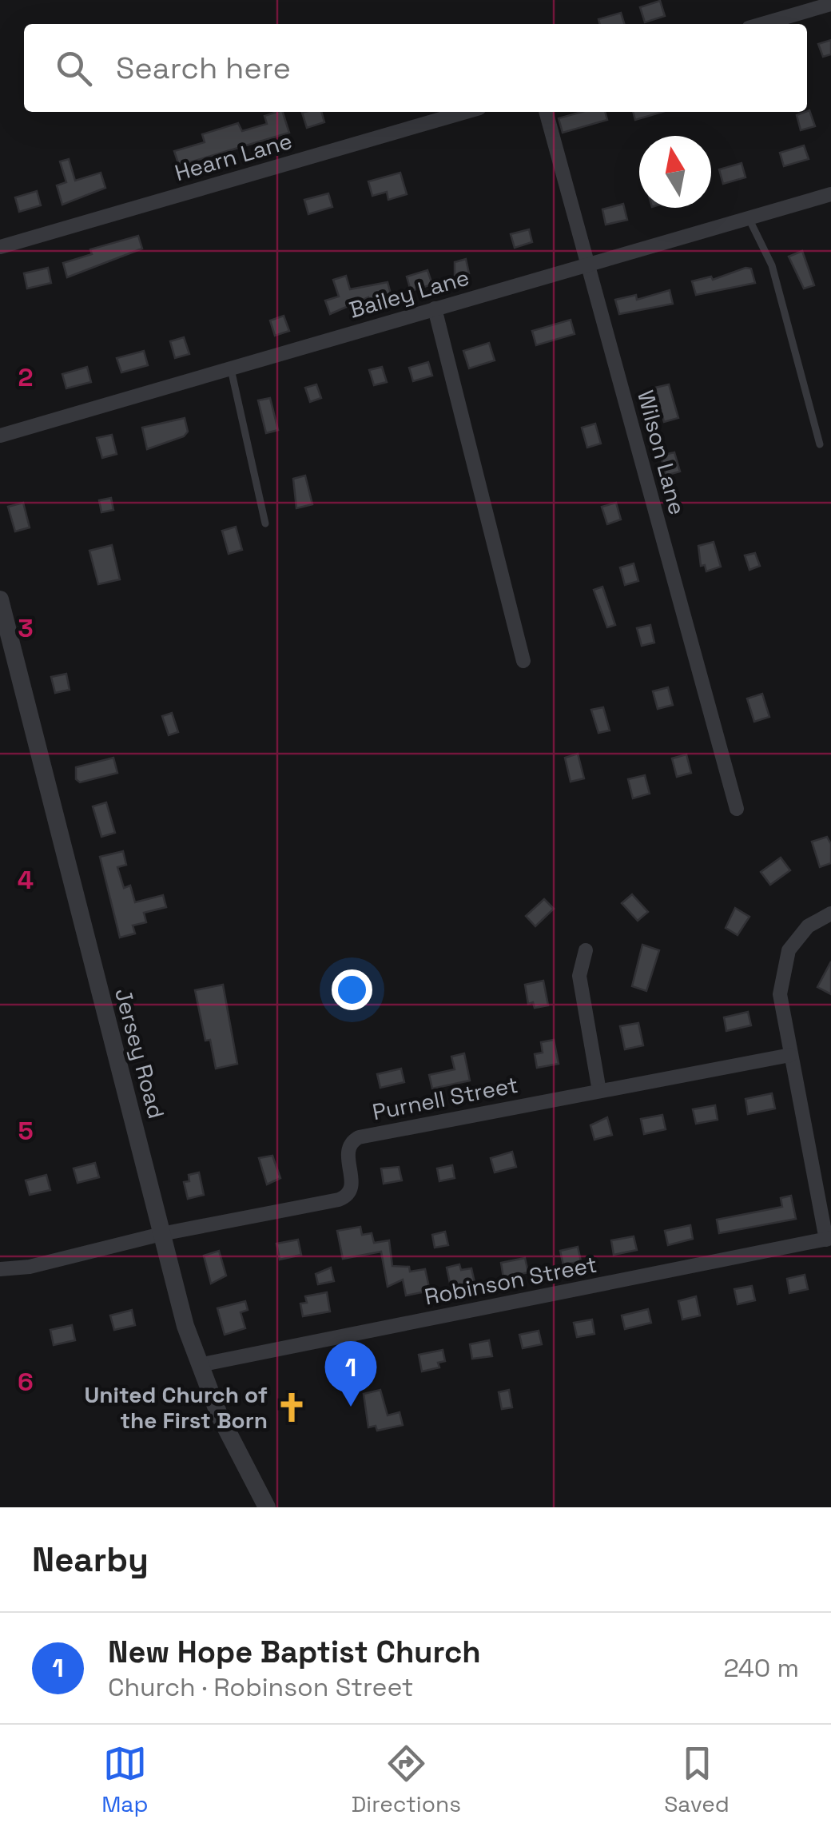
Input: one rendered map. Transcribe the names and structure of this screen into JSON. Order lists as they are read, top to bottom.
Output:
{
  "streets": {
    "street": [
      "Hearn Lane",
      "Bailey Lane",
      "Wilson Lane",
      "Jersey Road",
      "Purnell Street",
      "Robinson Street"
    ]
  },
  "crossings": [
    ["Bailey Lane", "Wilson Lane"],
    ["Jersey Road", "Purnell Street"],
    ["Jersey Road", "Robinson Street"]
  ],
  "places": {
    "church": ["United Church of the First Born"]
  },
  "north": "top",
  "page": {
    "search": "Search here",
    "pins": "1",
    "heading": "Nearby",
    "list": [
      {
        "mark": "1",
        "name": "New Hope Baptist Church",
        "note": "Church · Robinson Street",
        "value": "240 m"
      }
    ],
    "nav": ["Map", "Directions", "Saved"]
  },
  "grid": {
    "rows": [
      "2",
      "3",
      "4",
      "5",
      "6"
    ]
  }
}
